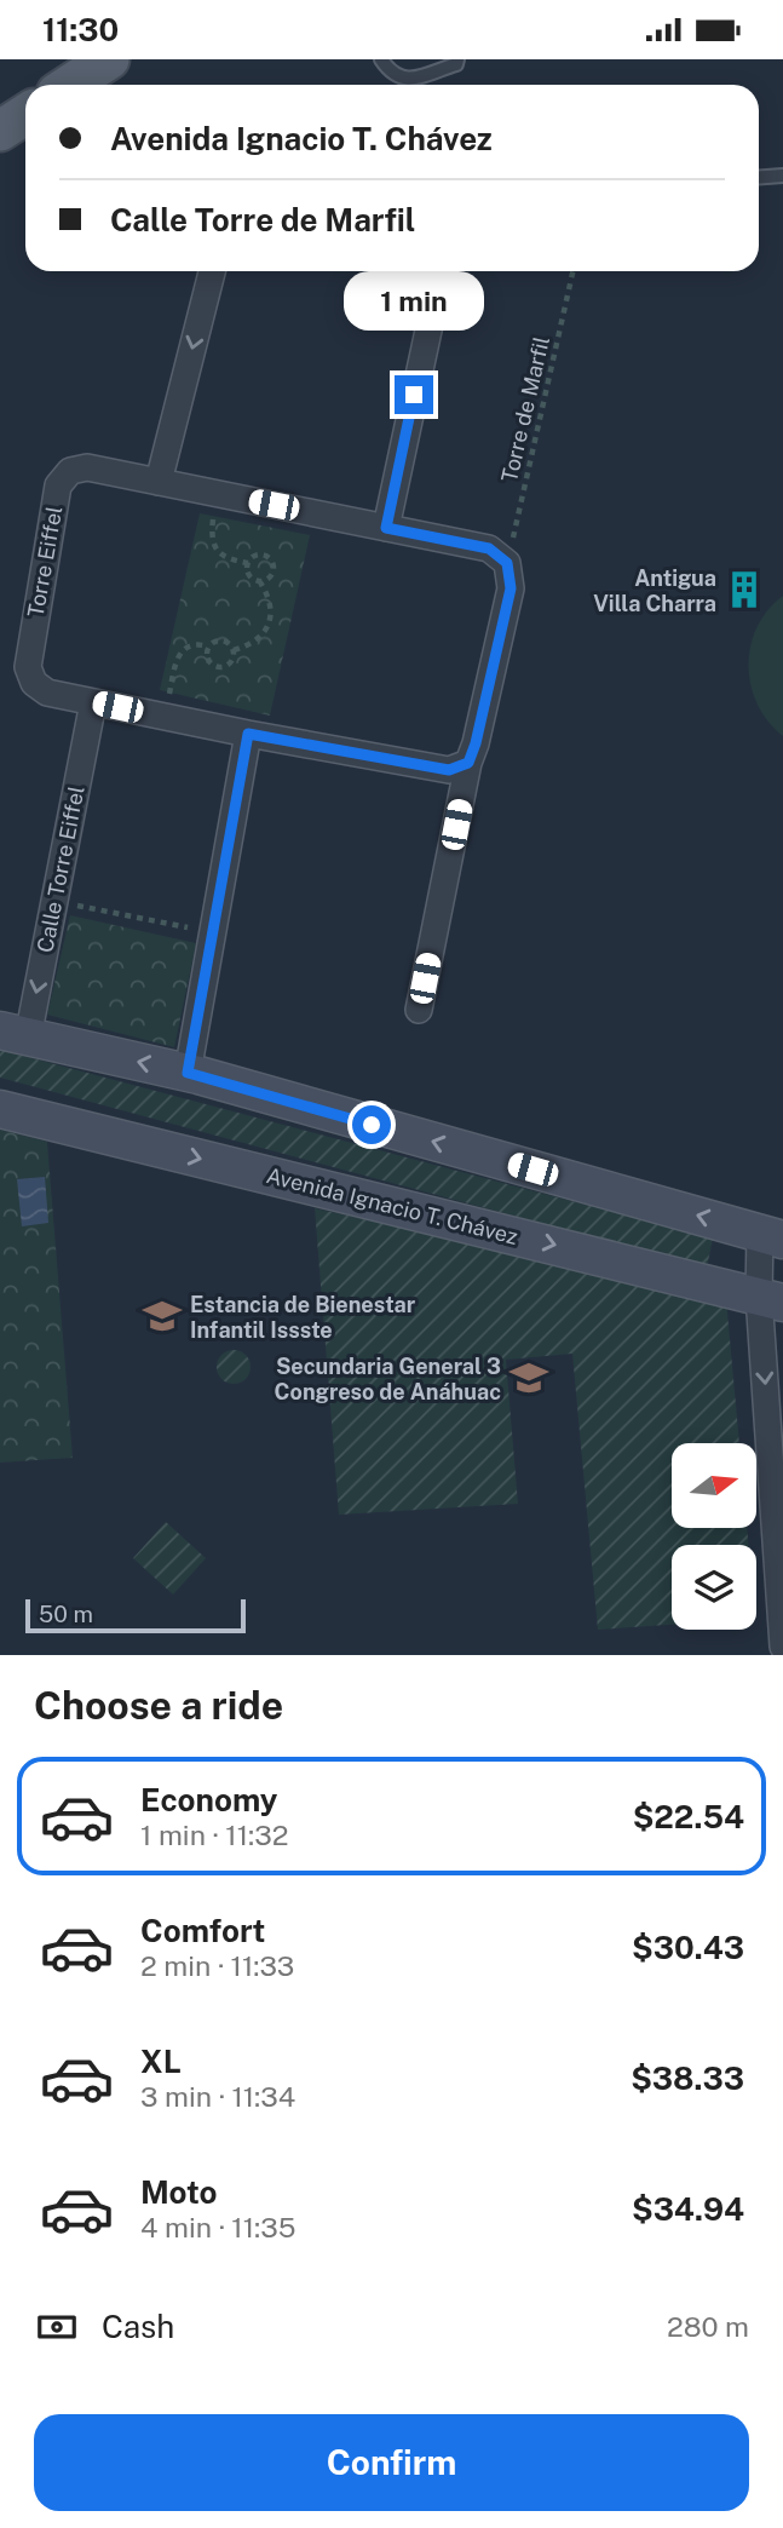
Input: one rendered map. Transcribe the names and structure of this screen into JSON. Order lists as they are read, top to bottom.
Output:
{
  "streets": {
    "main road": ["Avenida Ignacio T. Chávez"],
    "street": ["Torre Eiffel", "Calle Torre Eiffel"],
    "path": ["Torre de Marfil"]
  },
  "crossings": [
    ["Torre de Marfil", "Torre Eiffel"],
    ["Torre Eiffel", "Calle Torre Eiffel"]
  ],
  "places": {
    "building": ["Antigua Villa Charra"],
    "school or university": ["Estancia de Bienestar Infantil Issste", "Secundaria General 3 Congreso de Anáhuac"]
  },
  "scale_bar": "50 m",
  "north": "right",
  "page": {
    "status": "11:30",
    "banner": ["Avenida Ignacio T. Chávez", "Calle Torre de Marfil"],
    "bubble": "1 min",
    "scale": "50 m",
    "heading": "Choose a ride",
    "list": [
      {
        "name": "Economy",
        "note": "1 min · 11:32",
        "value": "$22.54"
      },
      {
        "name": "Comfort",
        "note": "2 min · 11:33",
        "value": "$30.43"
      },
      {
        "name": "XL",
        "note": "3 min · 11:34",
        "value": "$38.33"
      },
      {
        "name": "Moto",
        "note": "4 min · 11:35",
        "value": "$34.94"
      }
    ],
    "pay": ["Cash", "280 m"],
    "buttons": "Confirm"
  }
}
